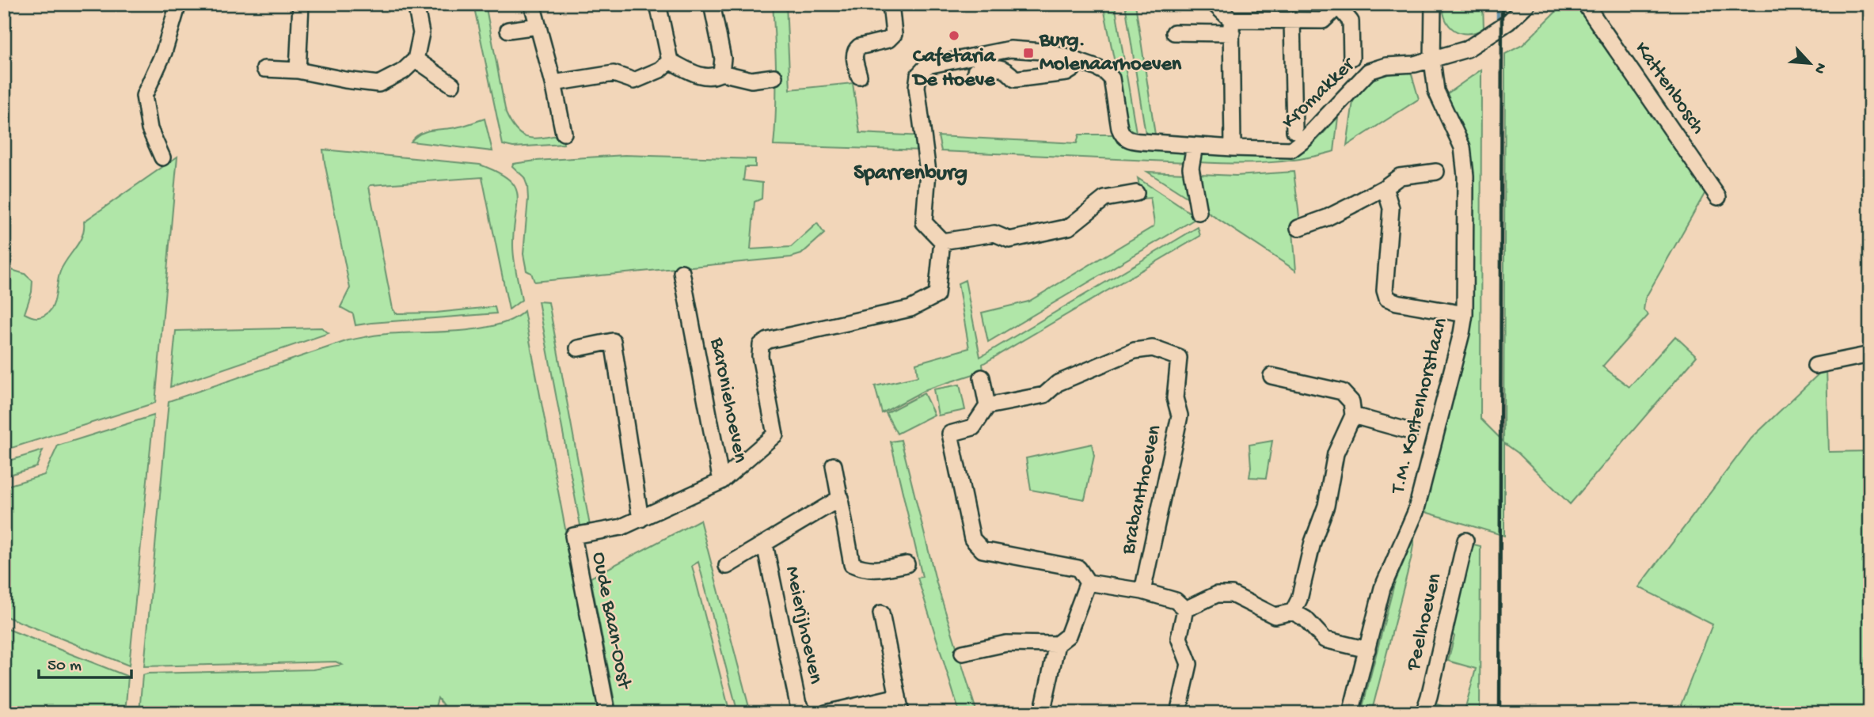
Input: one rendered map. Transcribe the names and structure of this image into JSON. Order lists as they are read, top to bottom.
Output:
{
  "streets": {
    "street": [
      "Kattenbosch",
      "Kromakker",
      "Baroniehoeven",
      "T.M. Kortenhorstlaan",
      "Brabanthoeven",
      "Oude Baan-Oost",
      "Peelhoeven",
      "Meierijhoeven"
    ]
  },
  "crossings": [
    ["Kromakker", "T.M. Kortenhorstlaan"],
    ["Baroniehoeven", "Oude Baan-Oost"]
  ],
  "districts": ["Sparrenburg"],
  "places": {
    "other": ["Cafetaria De Hoeve"],
    "transit": ["Burg. Molenaarhoeven"]
  },
  "scale_bar": "50 m",
  "north": "bottom right"
}
